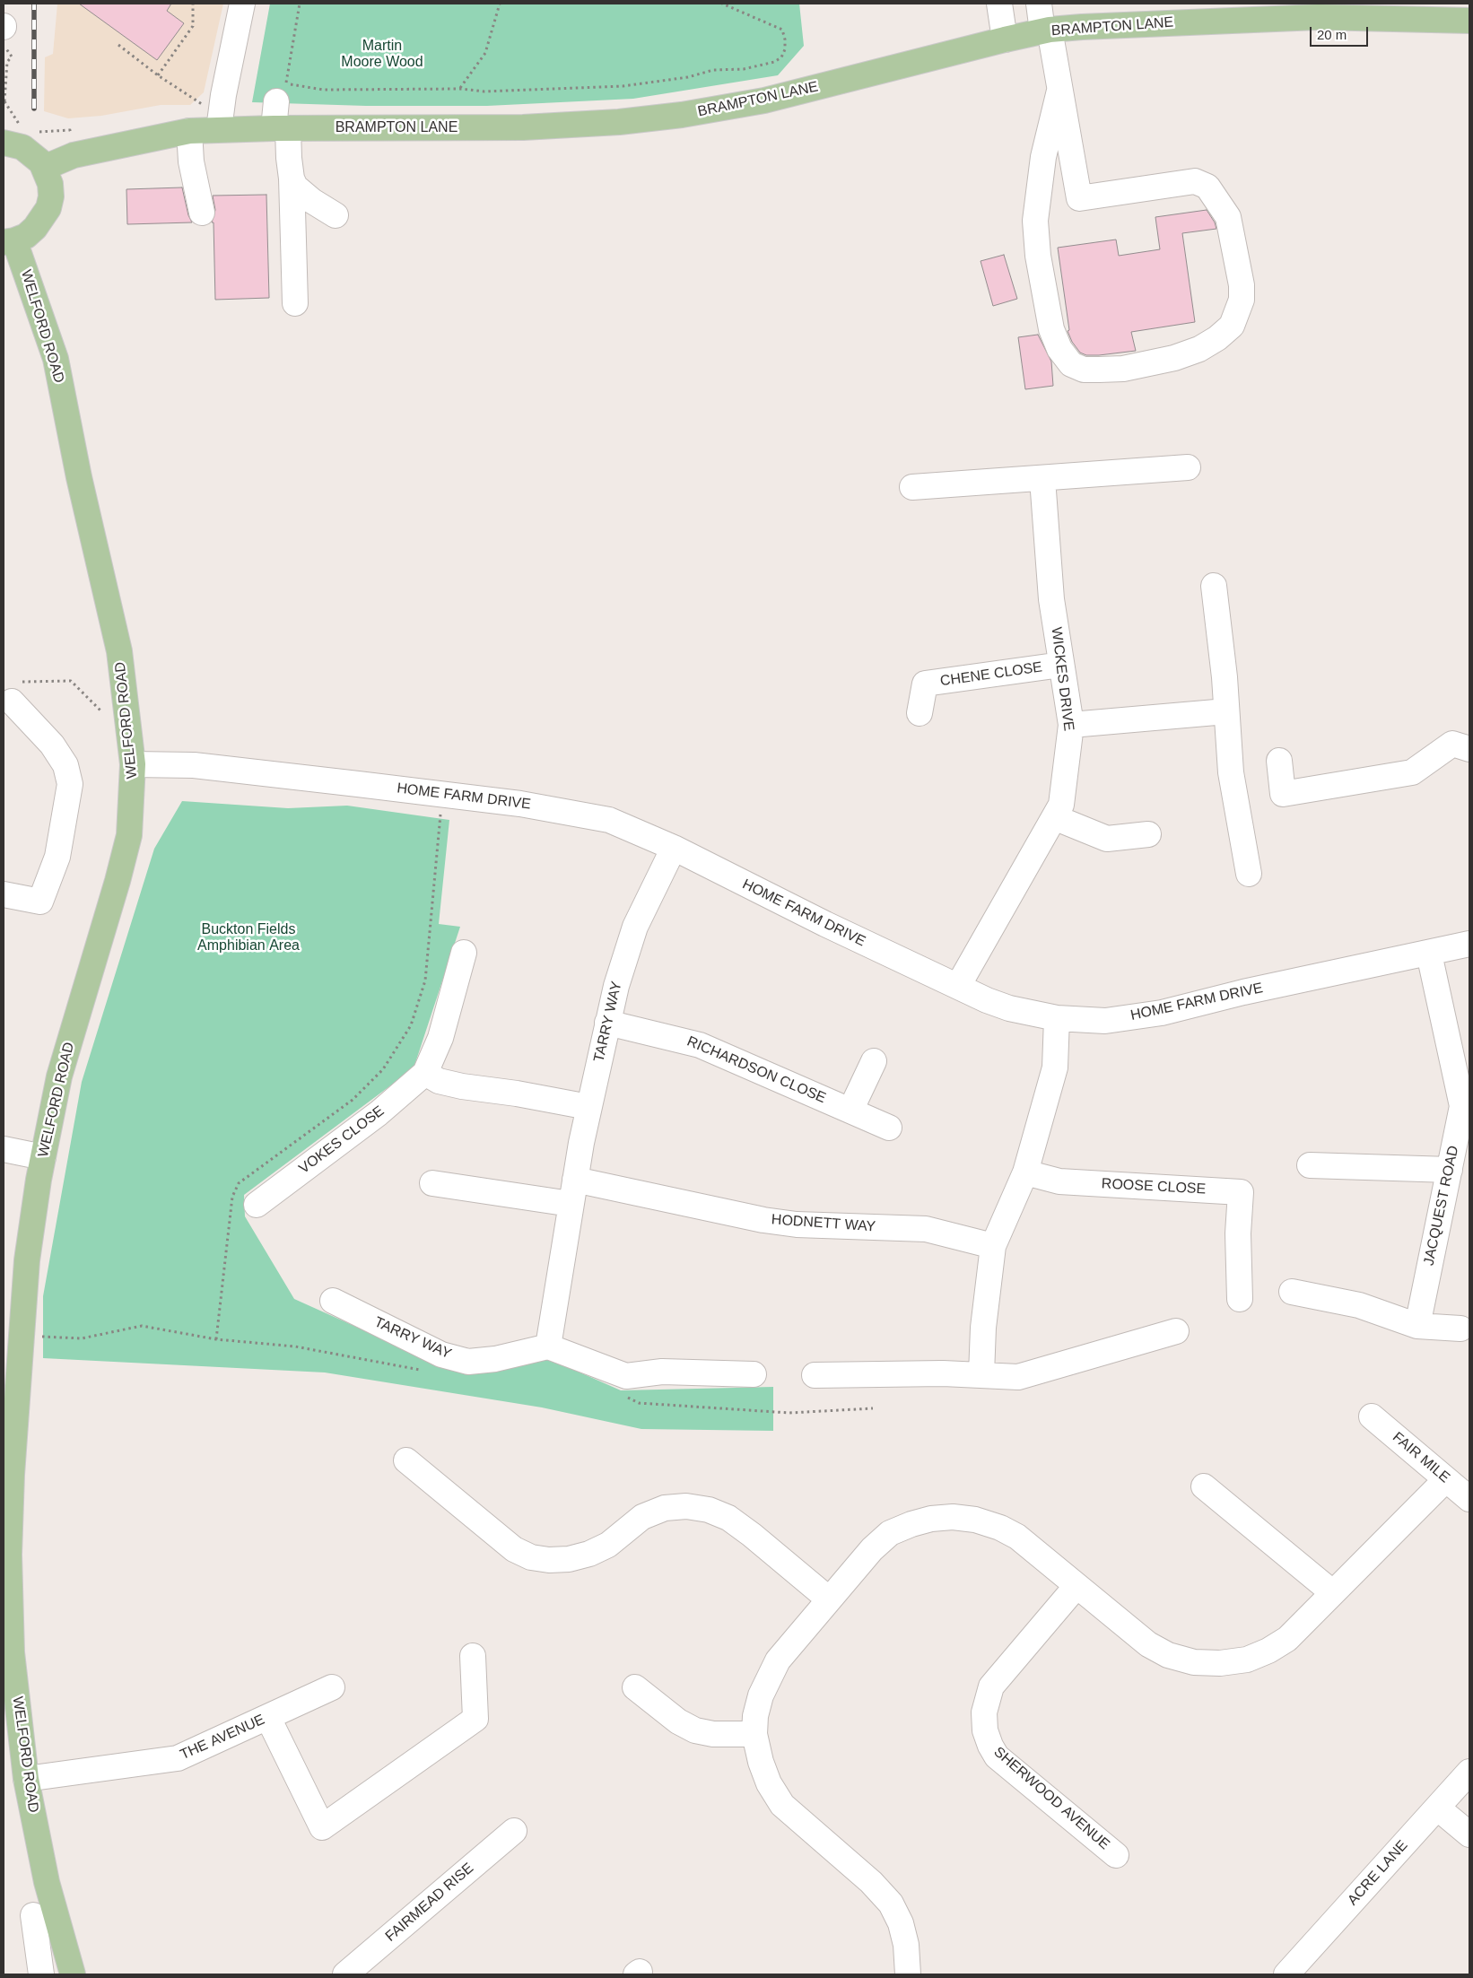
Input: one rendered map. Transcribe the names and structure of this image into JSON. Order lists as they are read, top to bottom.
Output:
{
  "streets": {
    "main road": ["BRAMPTON LANE", "WELFORD ROAD"],
    "street": [
      "CHENE CLOSE",
      "WICKES DRIVE",
      "HOME FARM DRIVE",
      "TARRY WAY",
      "RICHARDSON CLOSE",
      "VOKES CLOSE",
      "ROOSE CLOSE",
      "JACQUEST ROAD",
      "HODNETT WAY",
      "FAIR MILE",
      "THE AVENUE",
      "SHERWOOD AVENUE",
      "ACRE LANE",
      "FAIRMEAD RISE"
    ]
  },
  "crossings": [
    ["WELFORD ROAD", "HOME FARM DRIVE"],
    ["WELFORD ROAD", "THE AVENUE"],
    ["CHENE CLOSE", "WICKES DRIVE"],
    ["WICKES DRIVE", "HOME FARM DRIVE"],
    ["HOME FARM DRIVE", "TARRY WAY"],
    ["HOME FARM DRIVE", "JACQUEST ROAD"],
    ["TARRY WAY", "RICHARDSON CLOSE"],
    ["TARRY WAY", "HODNETT WAY"]
  ],
  "parks": ["Martin Moore Wood", "Buckton Fields Amphibian Area"],
  "scale_bar": "20 m"
}
